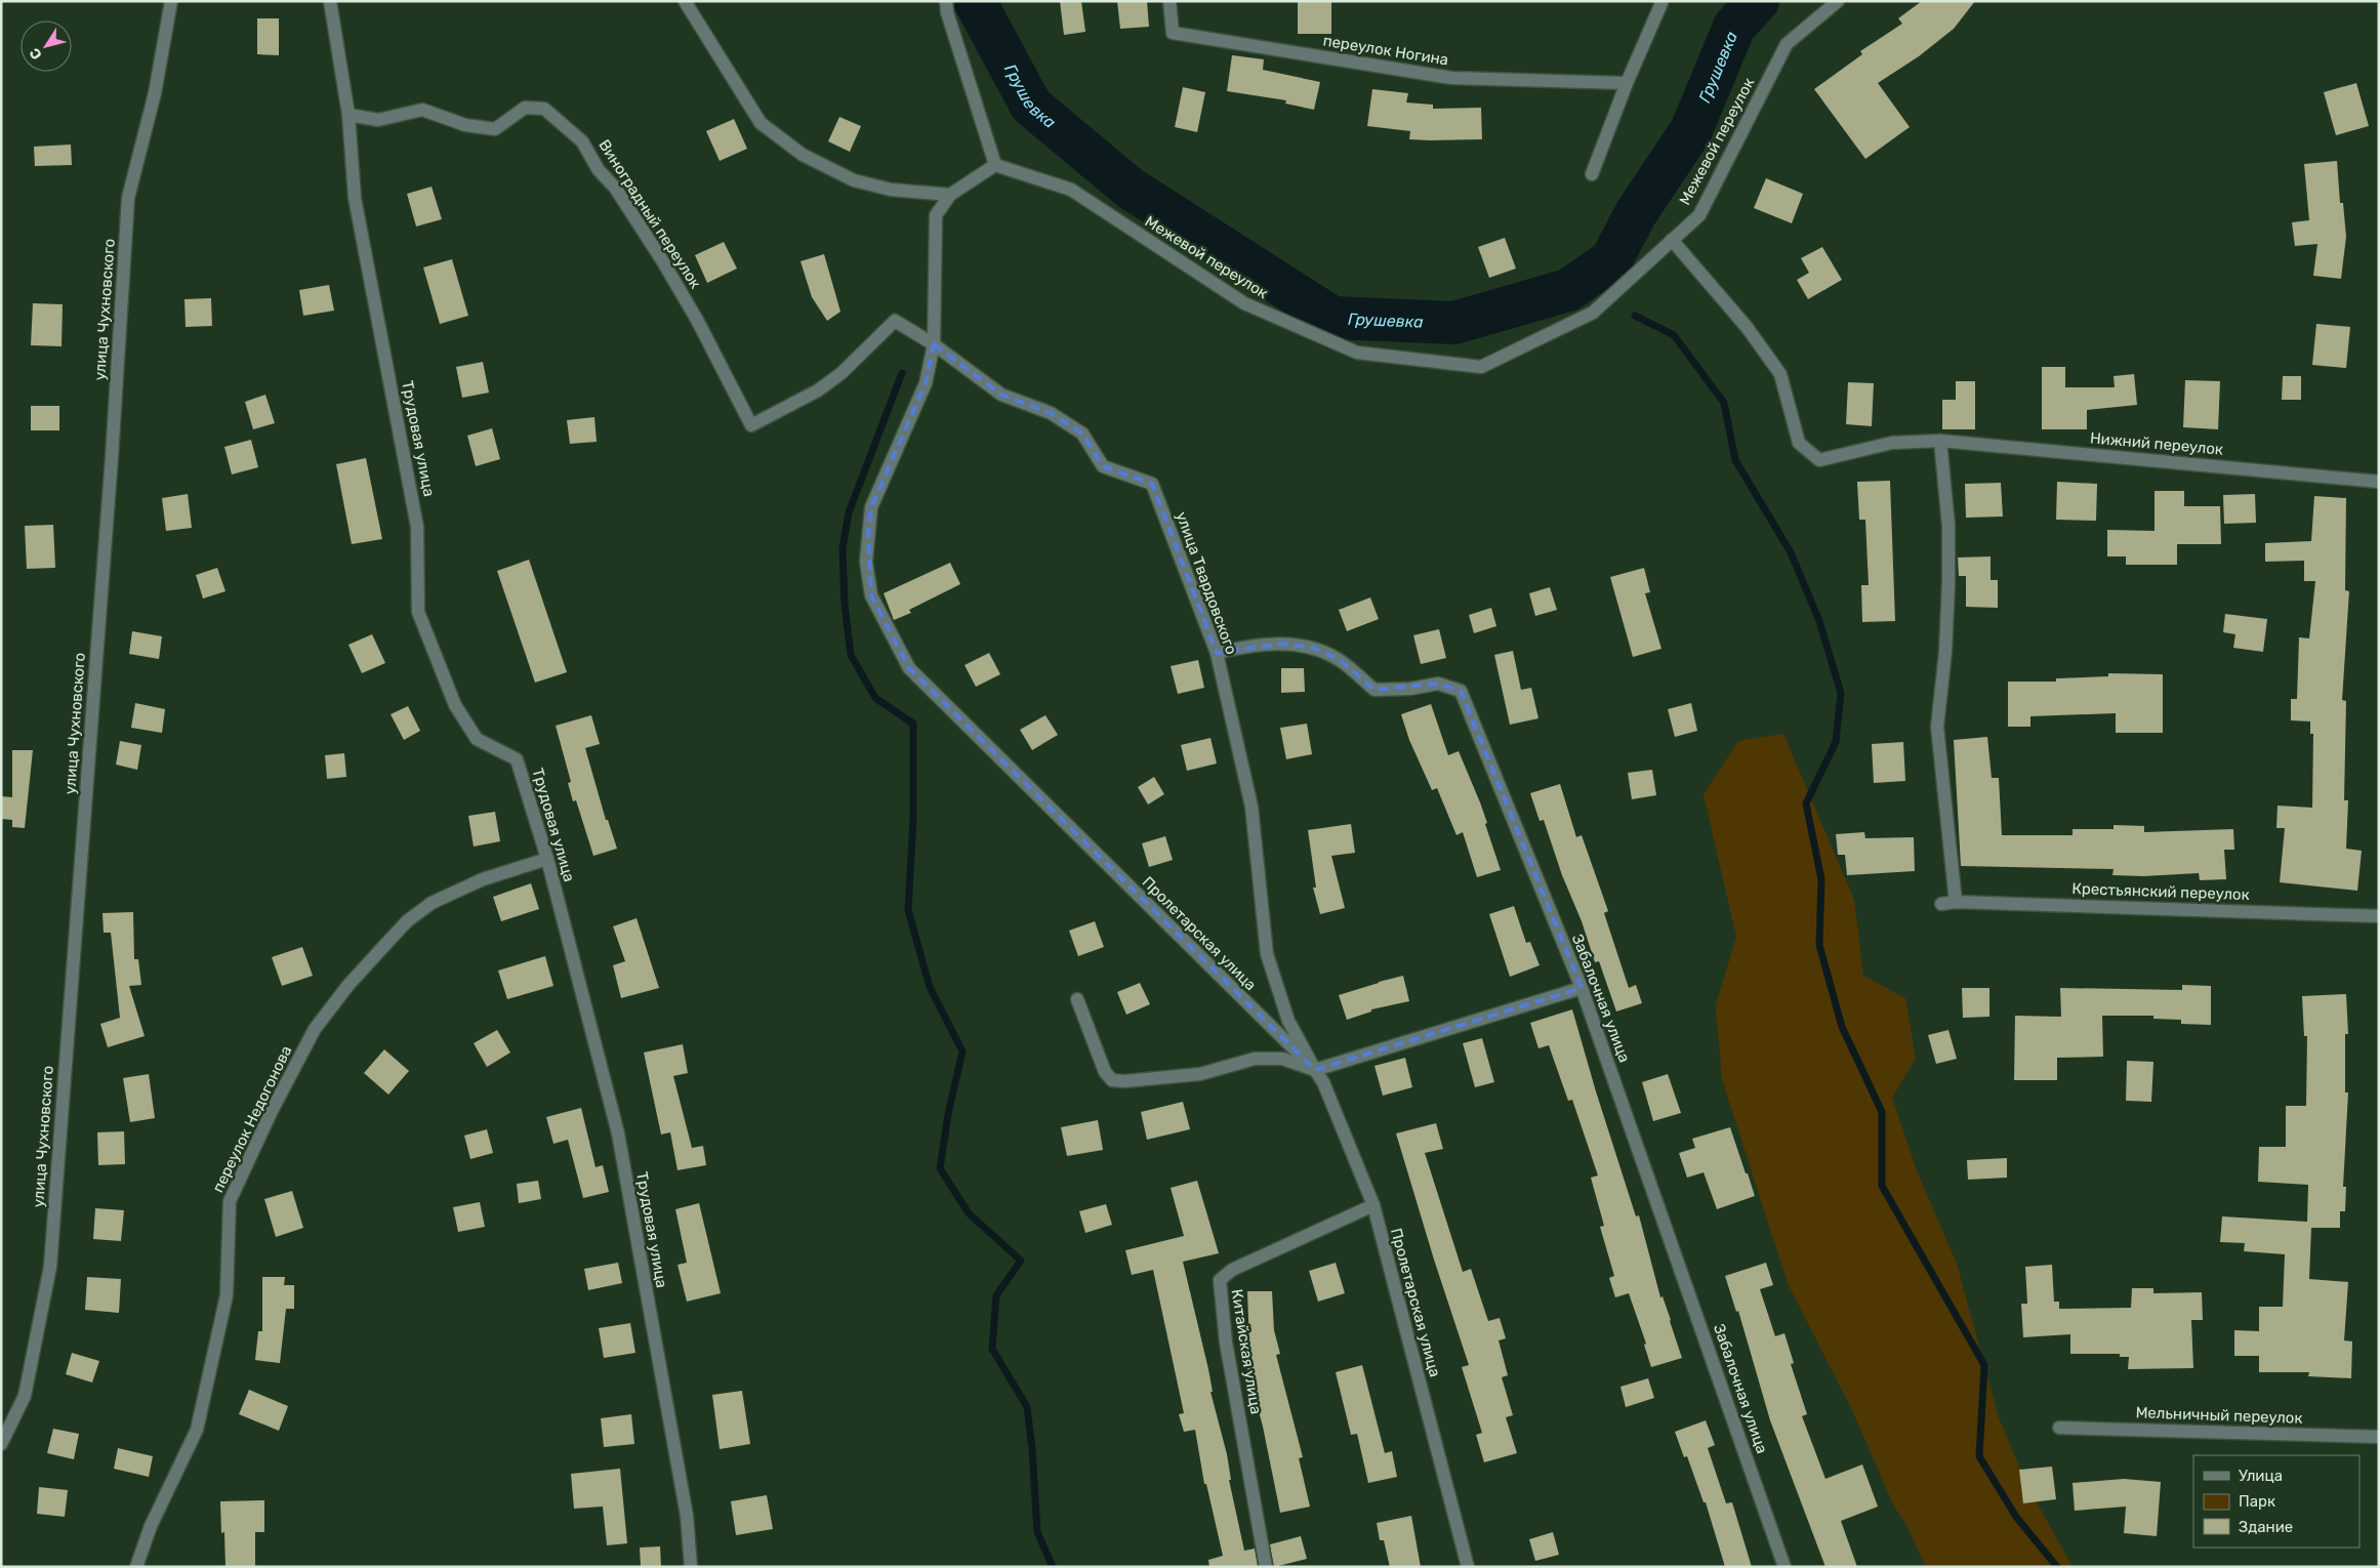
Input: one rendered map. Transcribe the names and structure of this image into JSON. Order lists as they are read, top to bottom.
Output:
{
  "streets": {
    "street": [
      "переулок Ногина",
      "Межевой переулок",
      "Виноградный переулок",
      "улица Чухновского",
      "Трудовая улица",
      "Нижний переулок",
      "улица Твардовского",
      "Крестьянский переулок",
      "Пролетарская улица",
      "Забалочная улица",
      "переулок Недогонова",
      "Китайская улица",
      "Мельничный переулок"
    ]
  },
  "crossings": [
    ["Межевой переулок", "Нижний переулок"],
    ["Виноградный переулок", "Трудовая улица"],
    ["Виноградный переулок", "улица Твардовского"],
    ["Трудовая улица", "переулок Недогонова"],
    ["улица Твардовского", "Пролетарская улица"],
    ["улица Твардовского", "Забалочная улица"],
    ["Пролетарская улица", "Китайская улица"]
  ],
  "water": ["Грушевка"],
  "legend": ["Улица", "Парк", "Здание"],
  "north": "bottom left"
}
